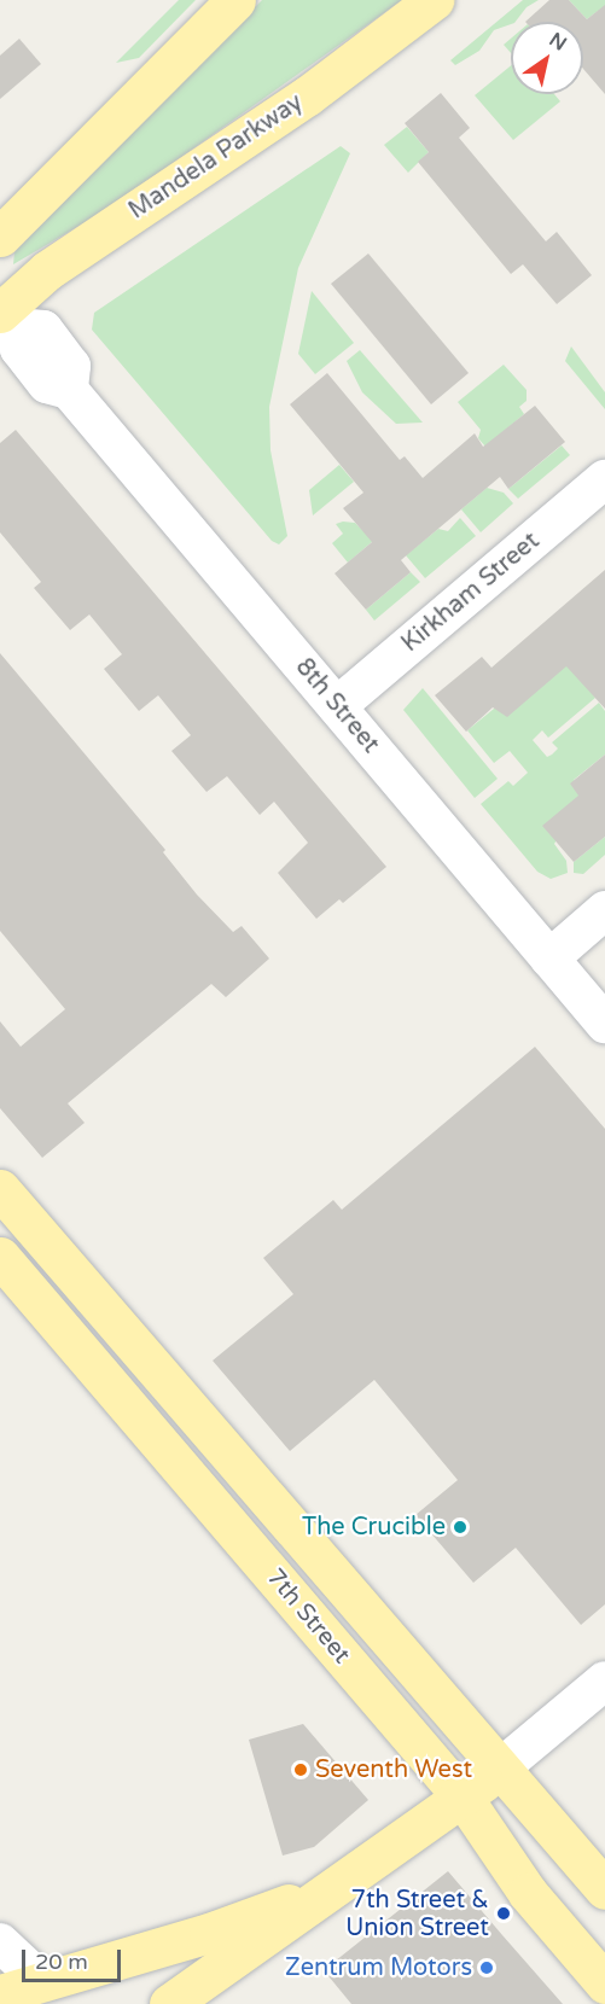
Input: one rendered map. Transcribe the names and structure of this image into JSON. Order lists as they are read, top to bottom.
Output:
{
  "streets": {
    "main road": ["Mandela Parkway", "7th Street"],
    "street": ["Kirkham Street", "8th Street"]
  },
  "crossings": [
    ["Mandela Parkway", "8th Street"],
    ["Kirkham Street", "8th Street"]
  ],
  "places": [
    "The Crucible",
    "Seventh West",
    "7th Street & Union Street",
    "Zentrum Motors"
  ],
  "scale_bar": "20 m",
  "north": "top right"
}
